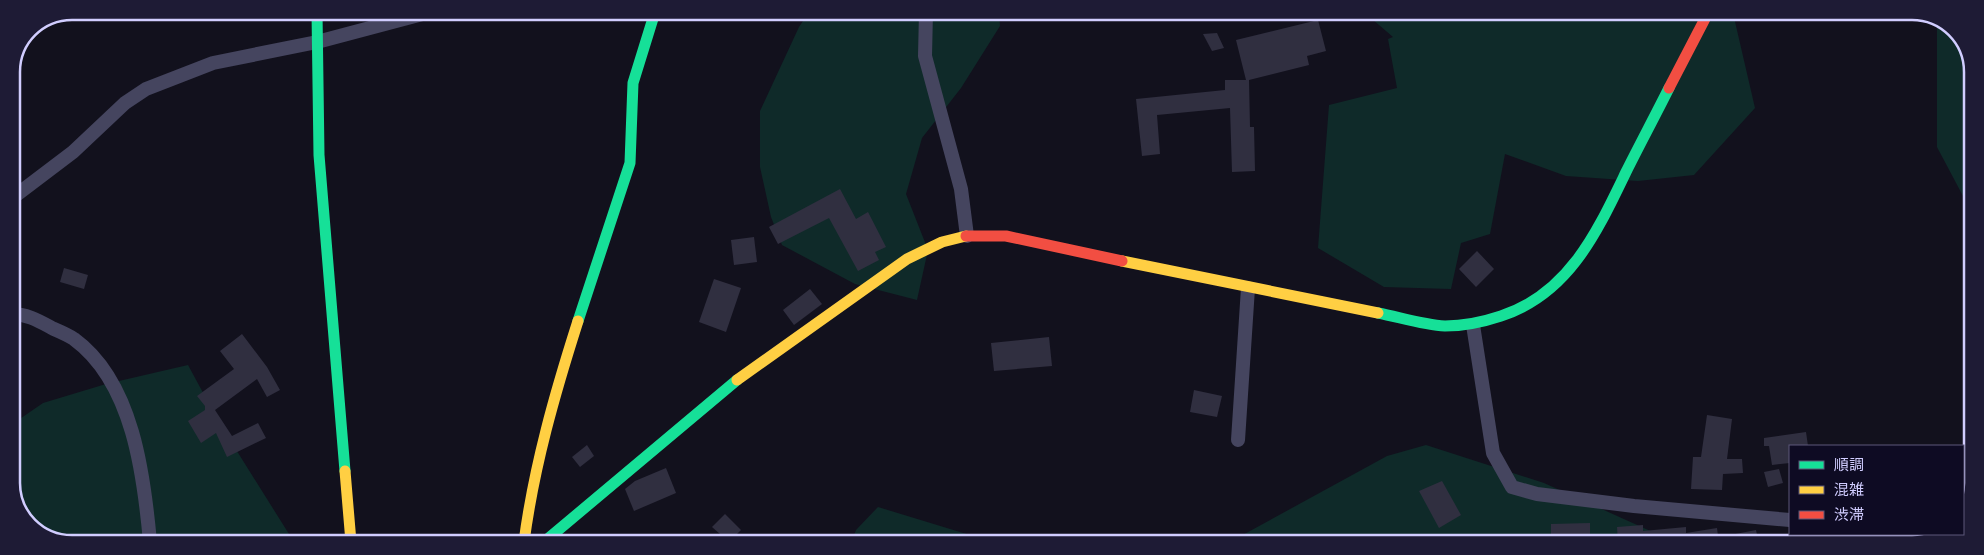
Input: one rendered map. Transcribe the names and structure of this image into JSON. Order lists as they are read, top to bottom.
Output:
{
  "legend": ["順調", "混雑", "渋滞"]
}
